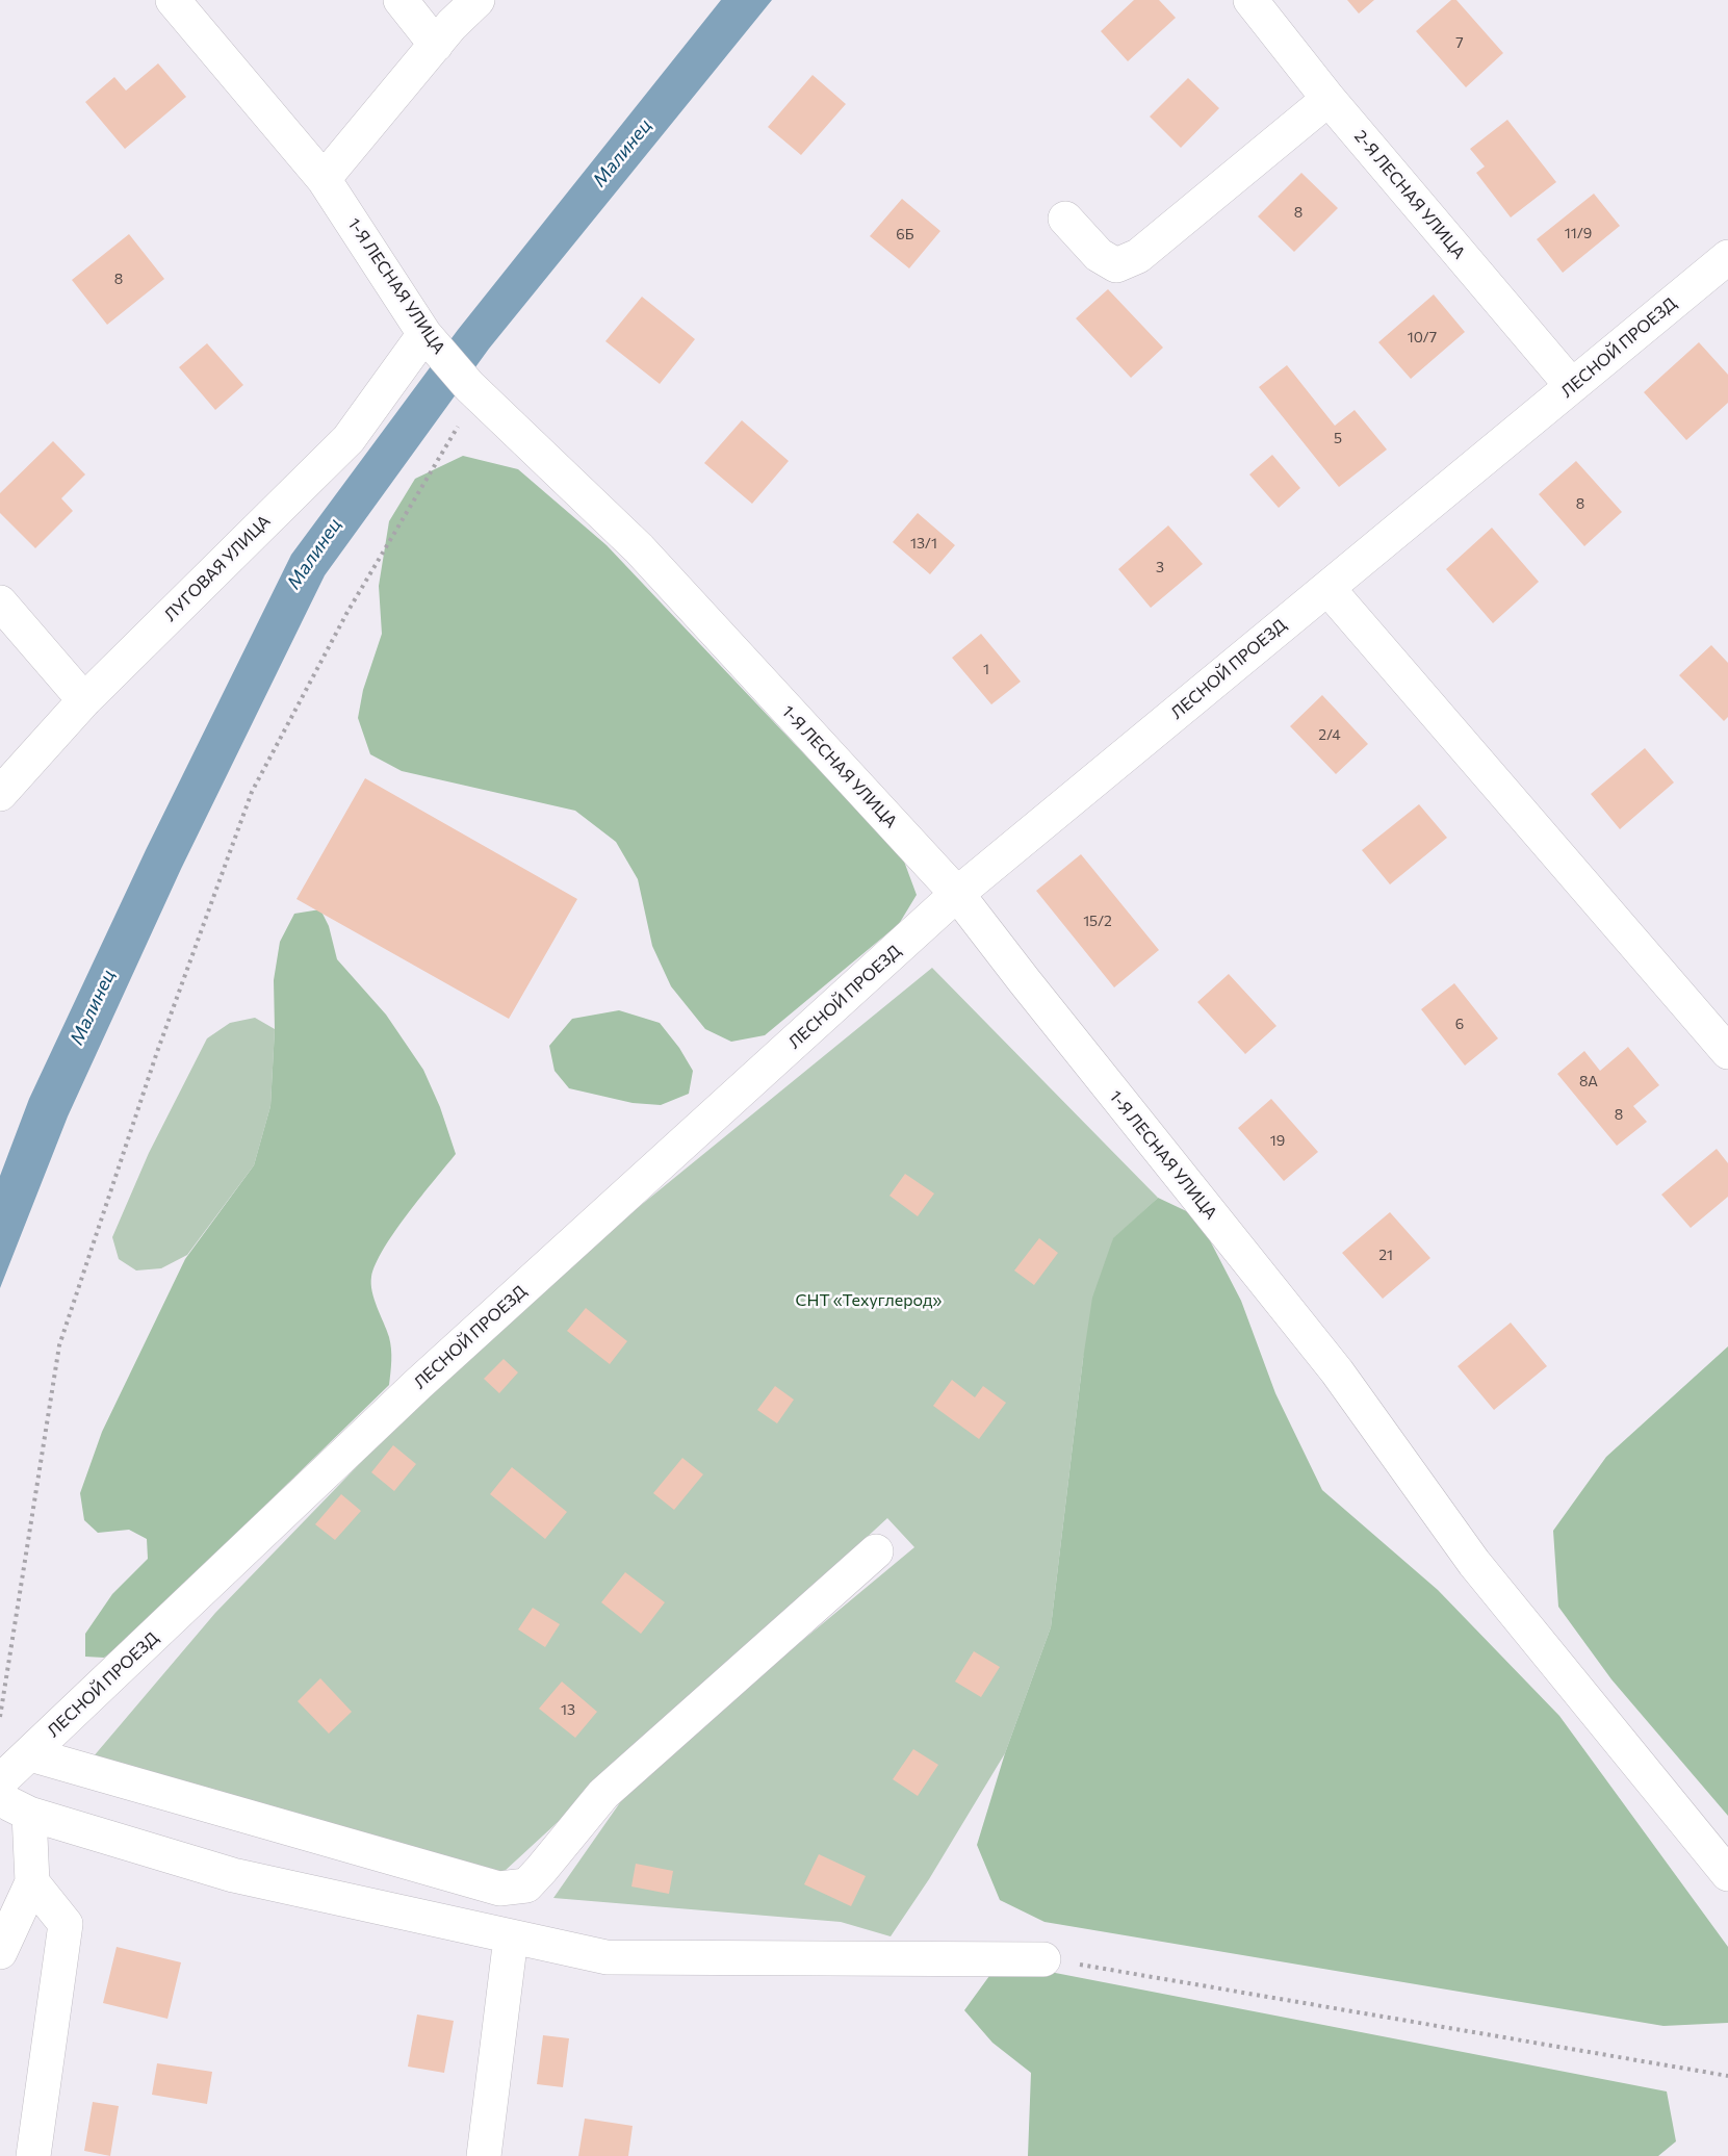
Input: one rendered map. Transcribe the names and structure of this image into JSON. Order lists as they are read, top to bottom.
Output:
{
  "streets": {
    "street": [
      "2-Я ЛЕСНАЯ УЛИЦА",
      "1-Я ЛЕСНАЯ УЛИЦА",
      "ЛЕСНОЙ ПРОЕЗД",
      "ЛУГОВАЯ УЛИЦА"
    ]
  },
  "crossings": [
    ["2-Я ЛЕСНАЯ УЛИЦА", "ЛЕСНОЙ ПРОЕЗД"],
    ["1-Я ЛЕСНАЯ УЛИЦА", "ЛЕСНОЙ ПРОЕЗД"],
    ["1-Я ЛЕСНАЯ УЛИЦА", "ЛУГОВАЯ УЛИЦА"]
  ],
  "water": ["Малинец"],
  "parks": ["СНТ «Техуглерод»"],
  "house_numbers": [
    "7",
    "8",
    "11/9",
    "6Б",
    "8",
    "10/7",
    "5",
    "8",
    "13/1",
    "3",
    "1",
    "2/4",
    "15/2",
    "6",
    "8А",
    "8",
    "19",
    "21",
    "13"
  ]
}
